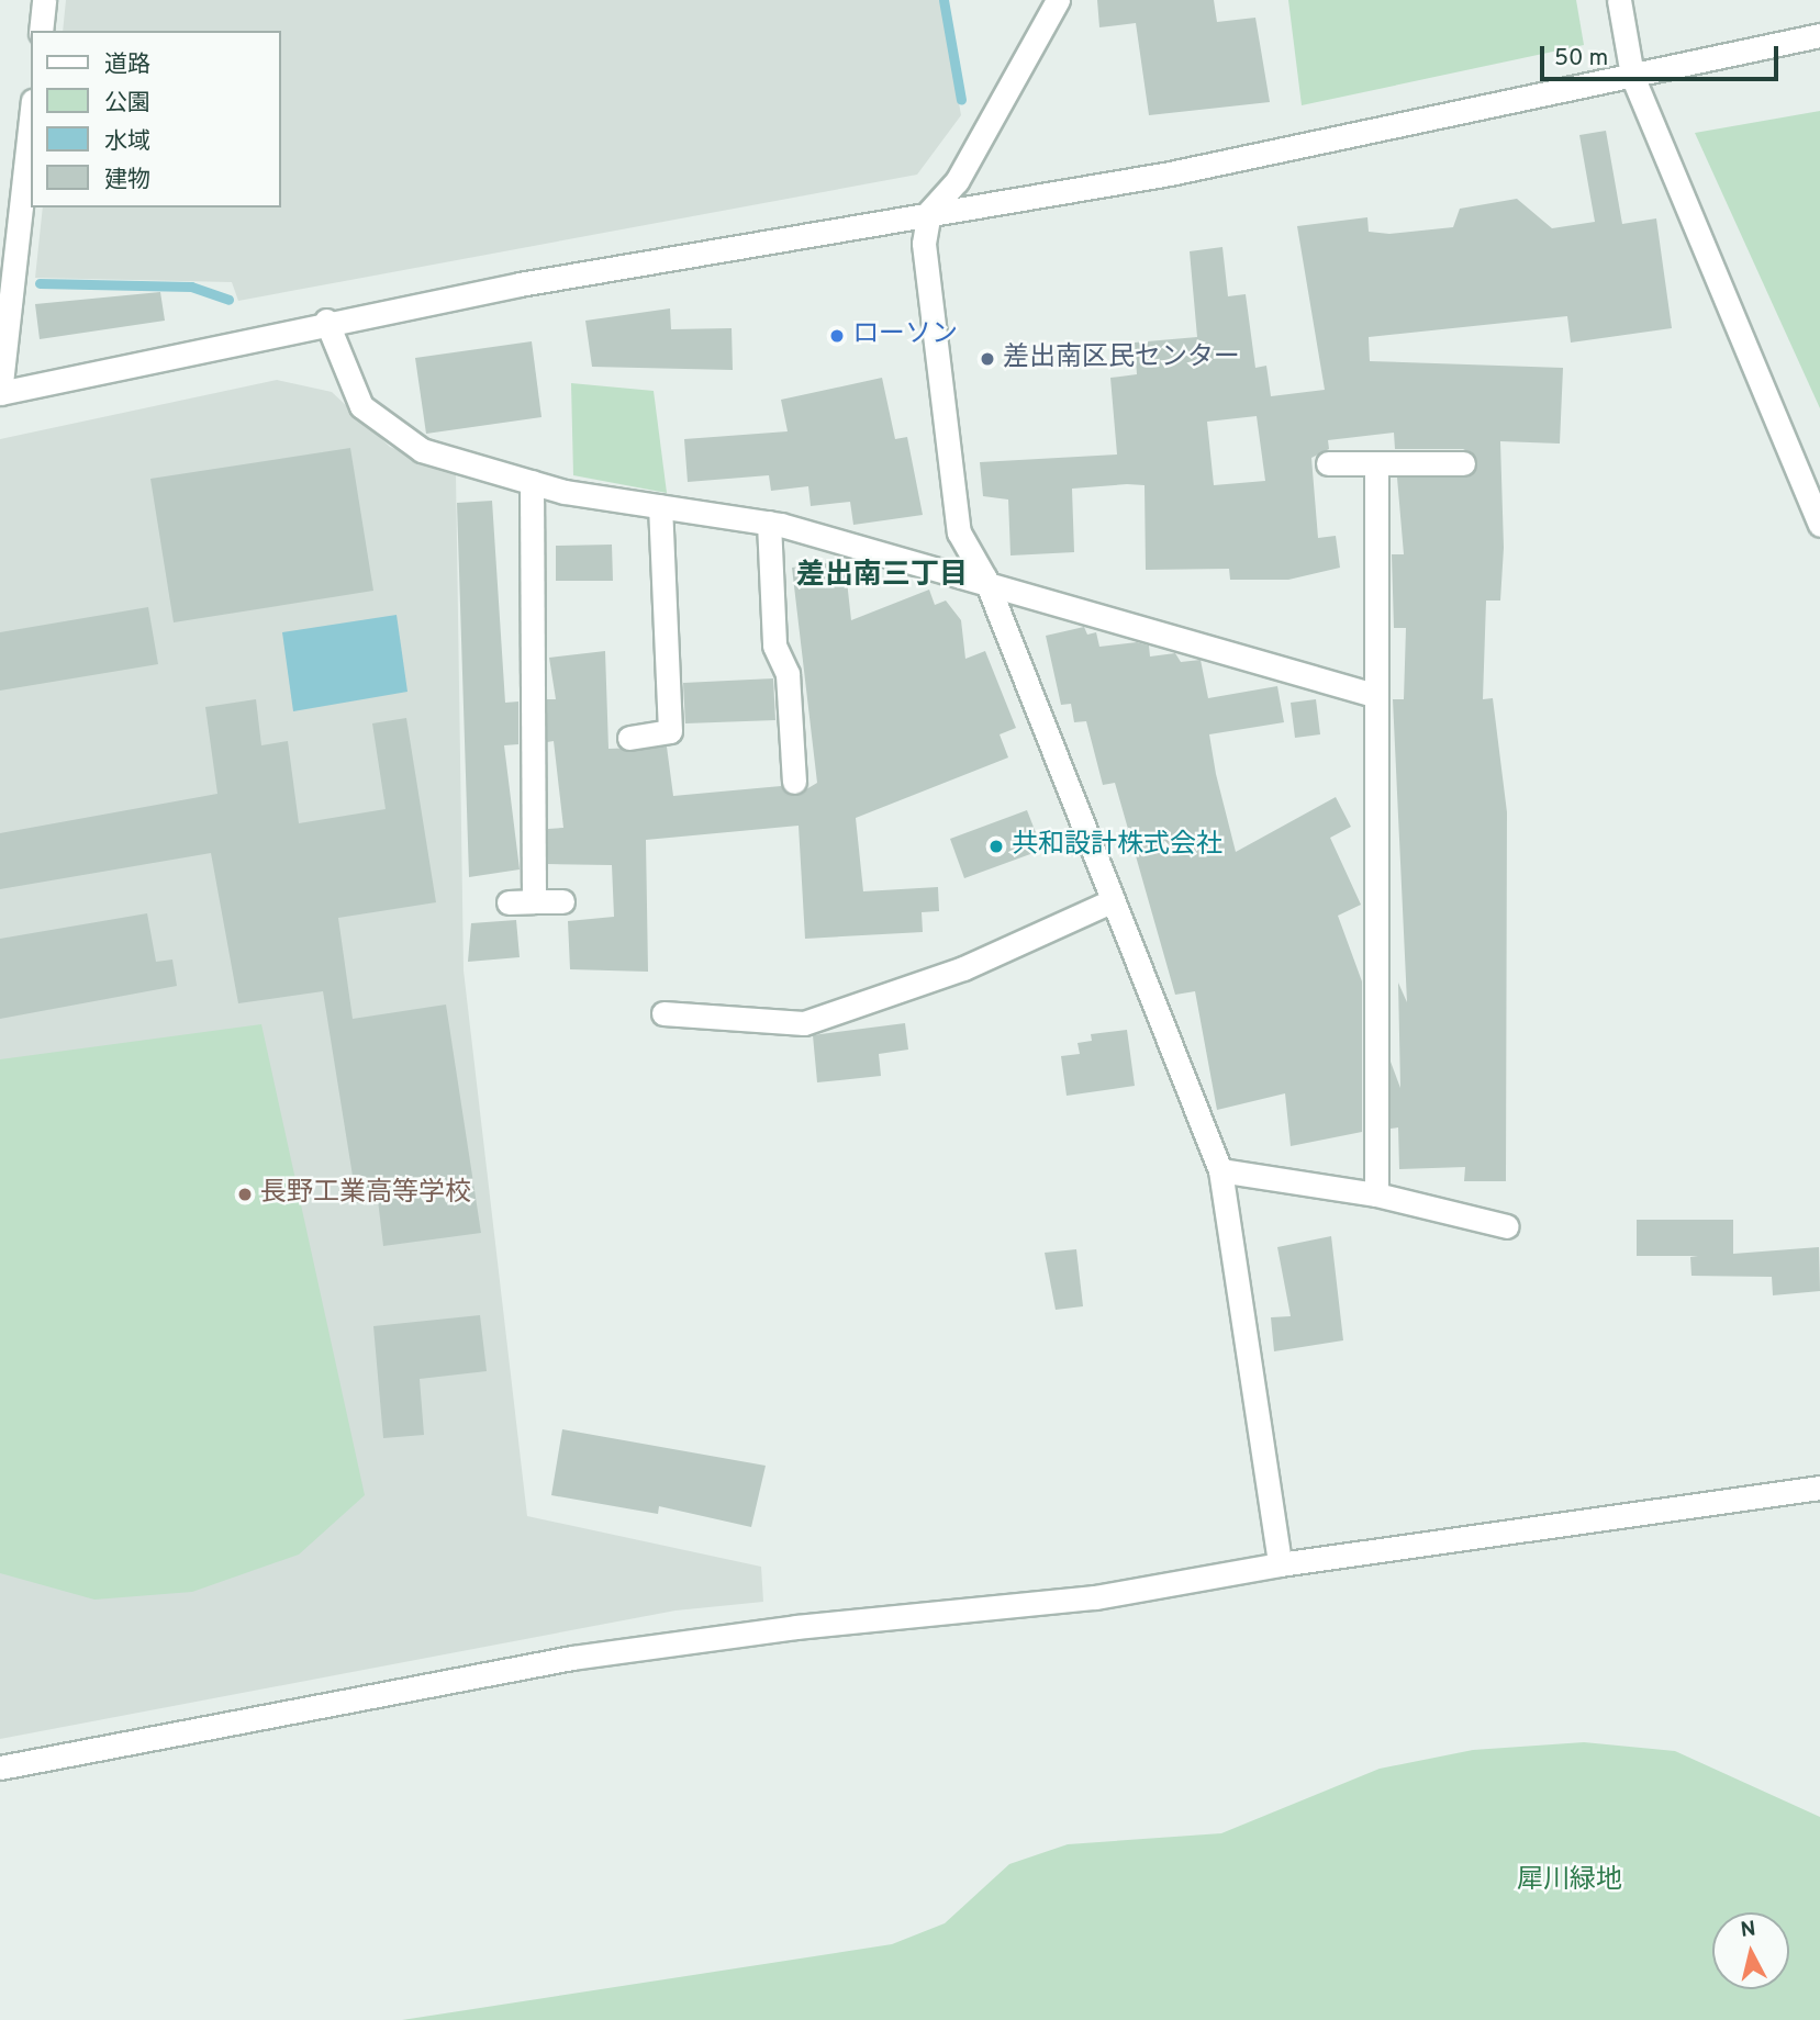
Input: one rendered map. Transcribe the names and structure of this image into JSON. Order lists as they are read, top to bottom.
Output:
{
  "districts": ["差出南三丁目"],
  "parks": ["犀川緑地"],
  "places": [
    "ローソン",
    "差出南区民センター",
    "共和設計株式会社",
    "長野工業高等学校"
  ],
  "legend": [
    "道路",
    "公園",
    "水域",
    "建物"
  ],
  "scale_bar": "50 m",
  "north": "top"
}
